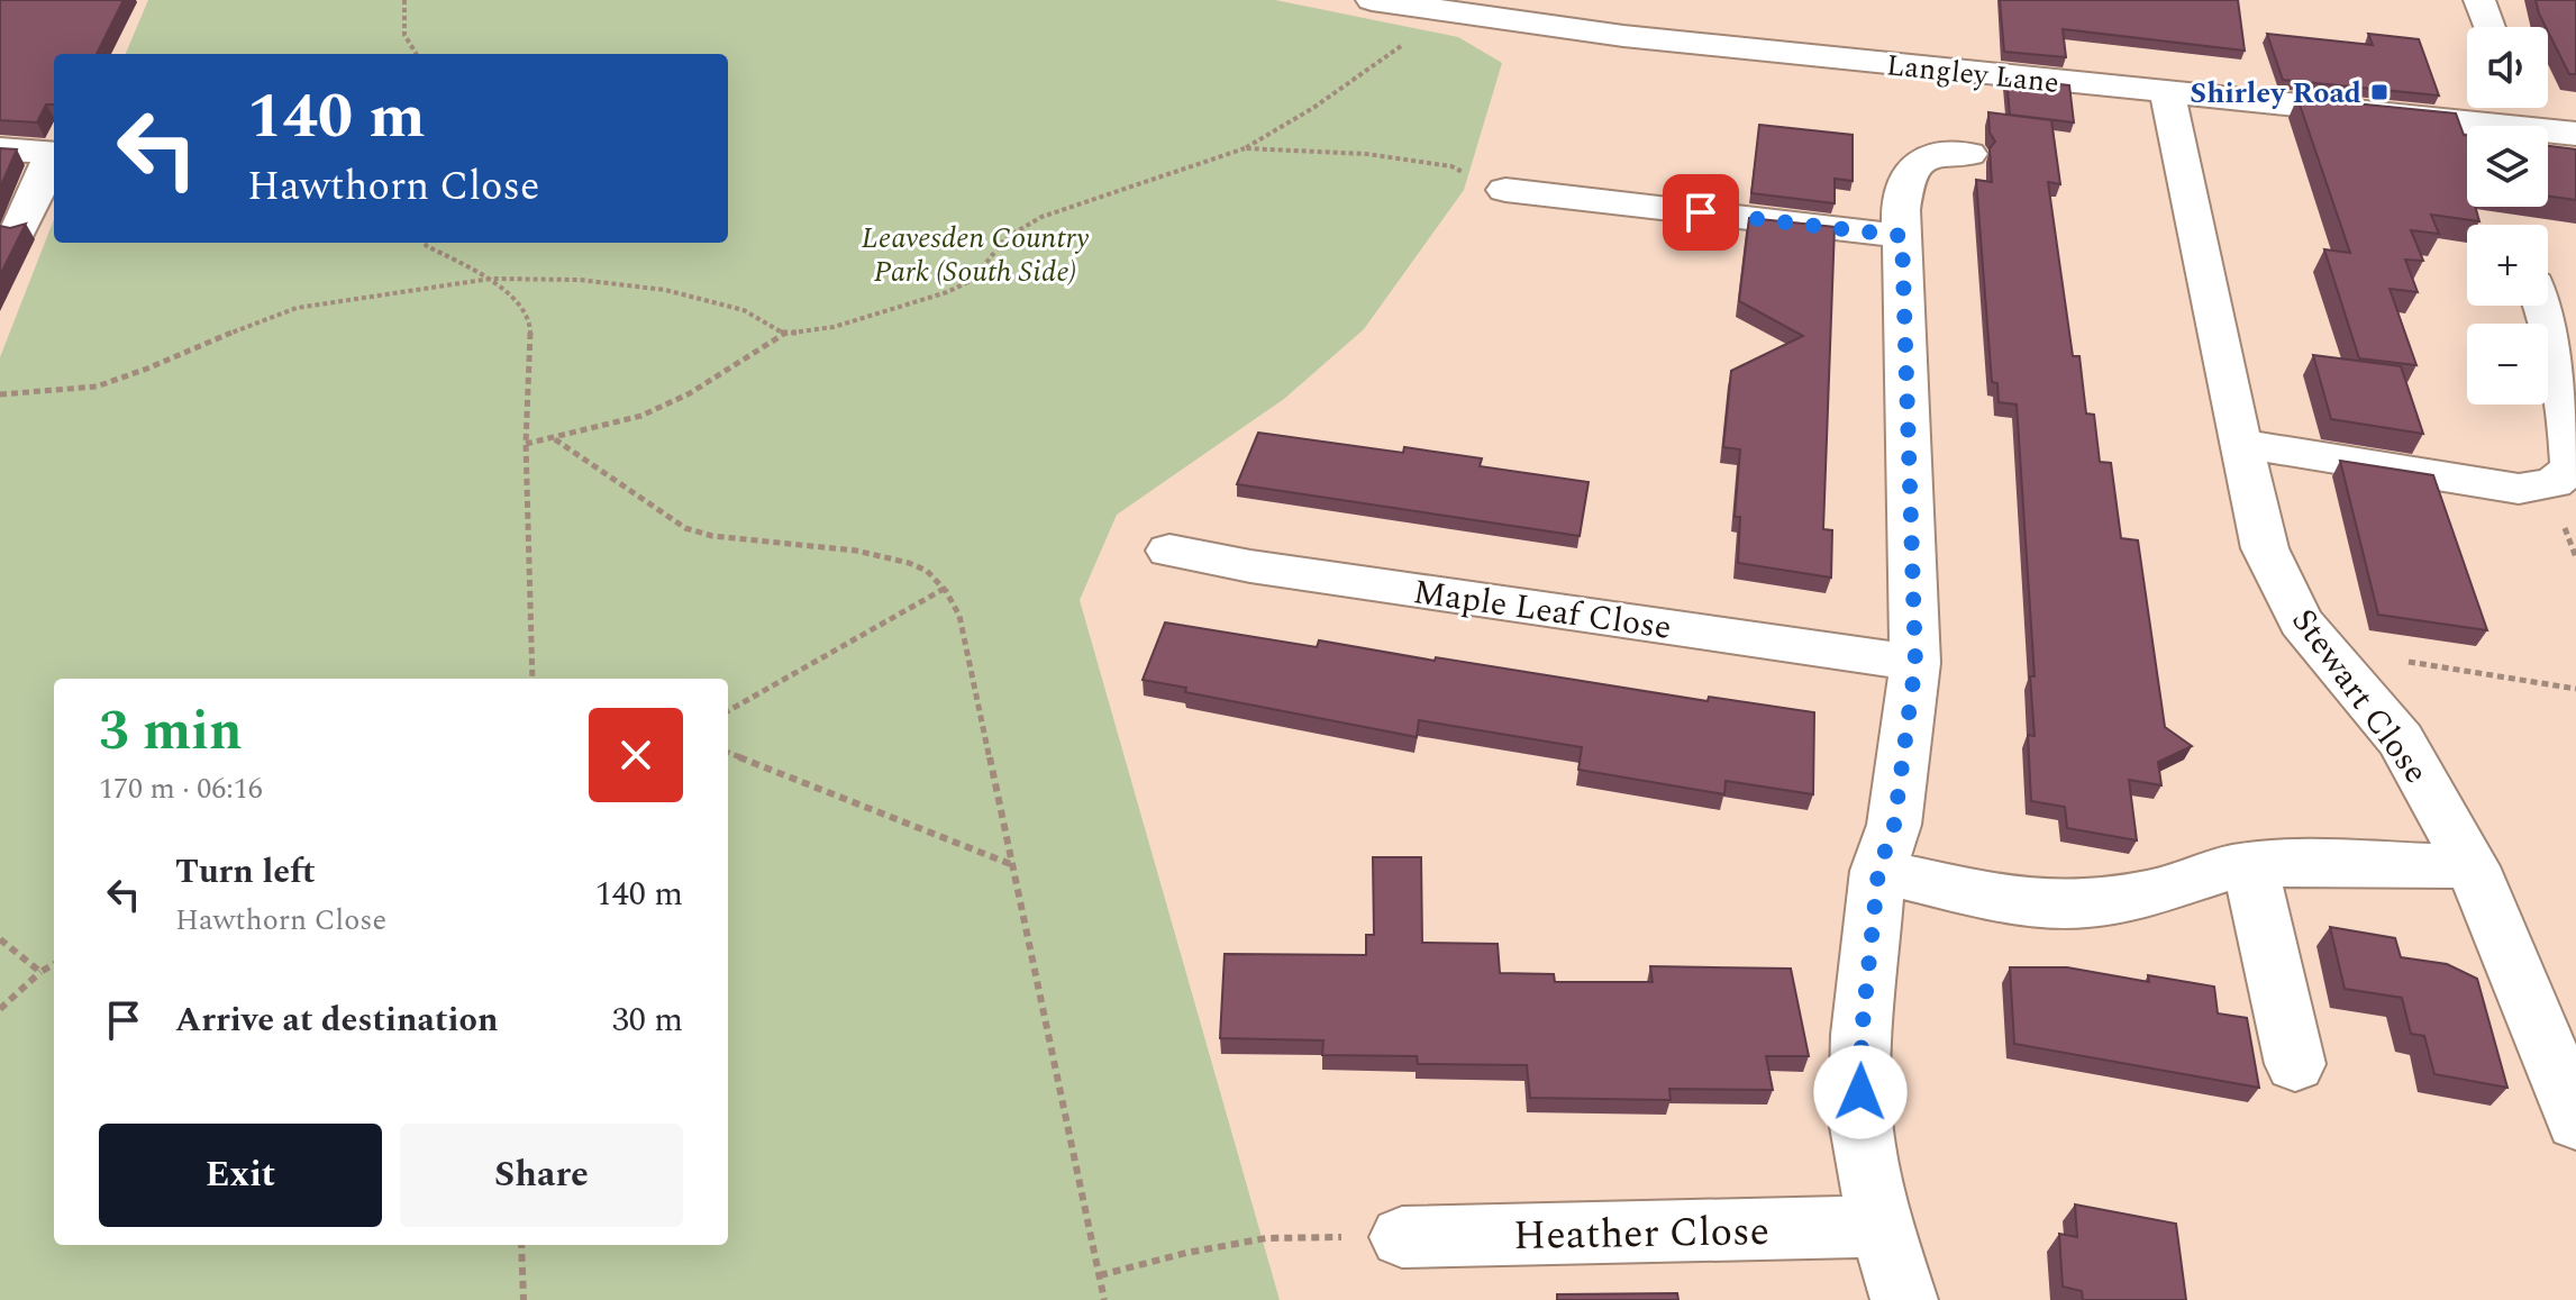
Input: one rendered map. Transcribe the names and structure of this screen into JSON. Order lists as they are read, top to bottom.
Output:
{
  "streets": {
    "street": [
      "Langley Lane",
      "Maple Leaf Close",
      "Stewart Close",
      "Heather Close"
    ]
  },
  "crossings": [
    ["Langley Lane", "Stewart Close"]
  ],
  "parks": ["Leavesden Country Park (South Side)"],
  "places": {
    "transit": ["Shirley Road"]
  },
  "page": {
    "map_buttons": ["+", "−"],
    "turn": ["140 m", "Hawthorn Close"],
    "heading": ["3 min", "170 m · 06:16"],
    "list": [
      {
        "name": "Turn left",
        "note": "Hawthorn Close",
        "value": "140 m"
      },
      {
        "name": "Arrive at destination",
        "value": "30 m"
      }
    ],
    "buttons": ["Exit", "Share"]
  }
}
